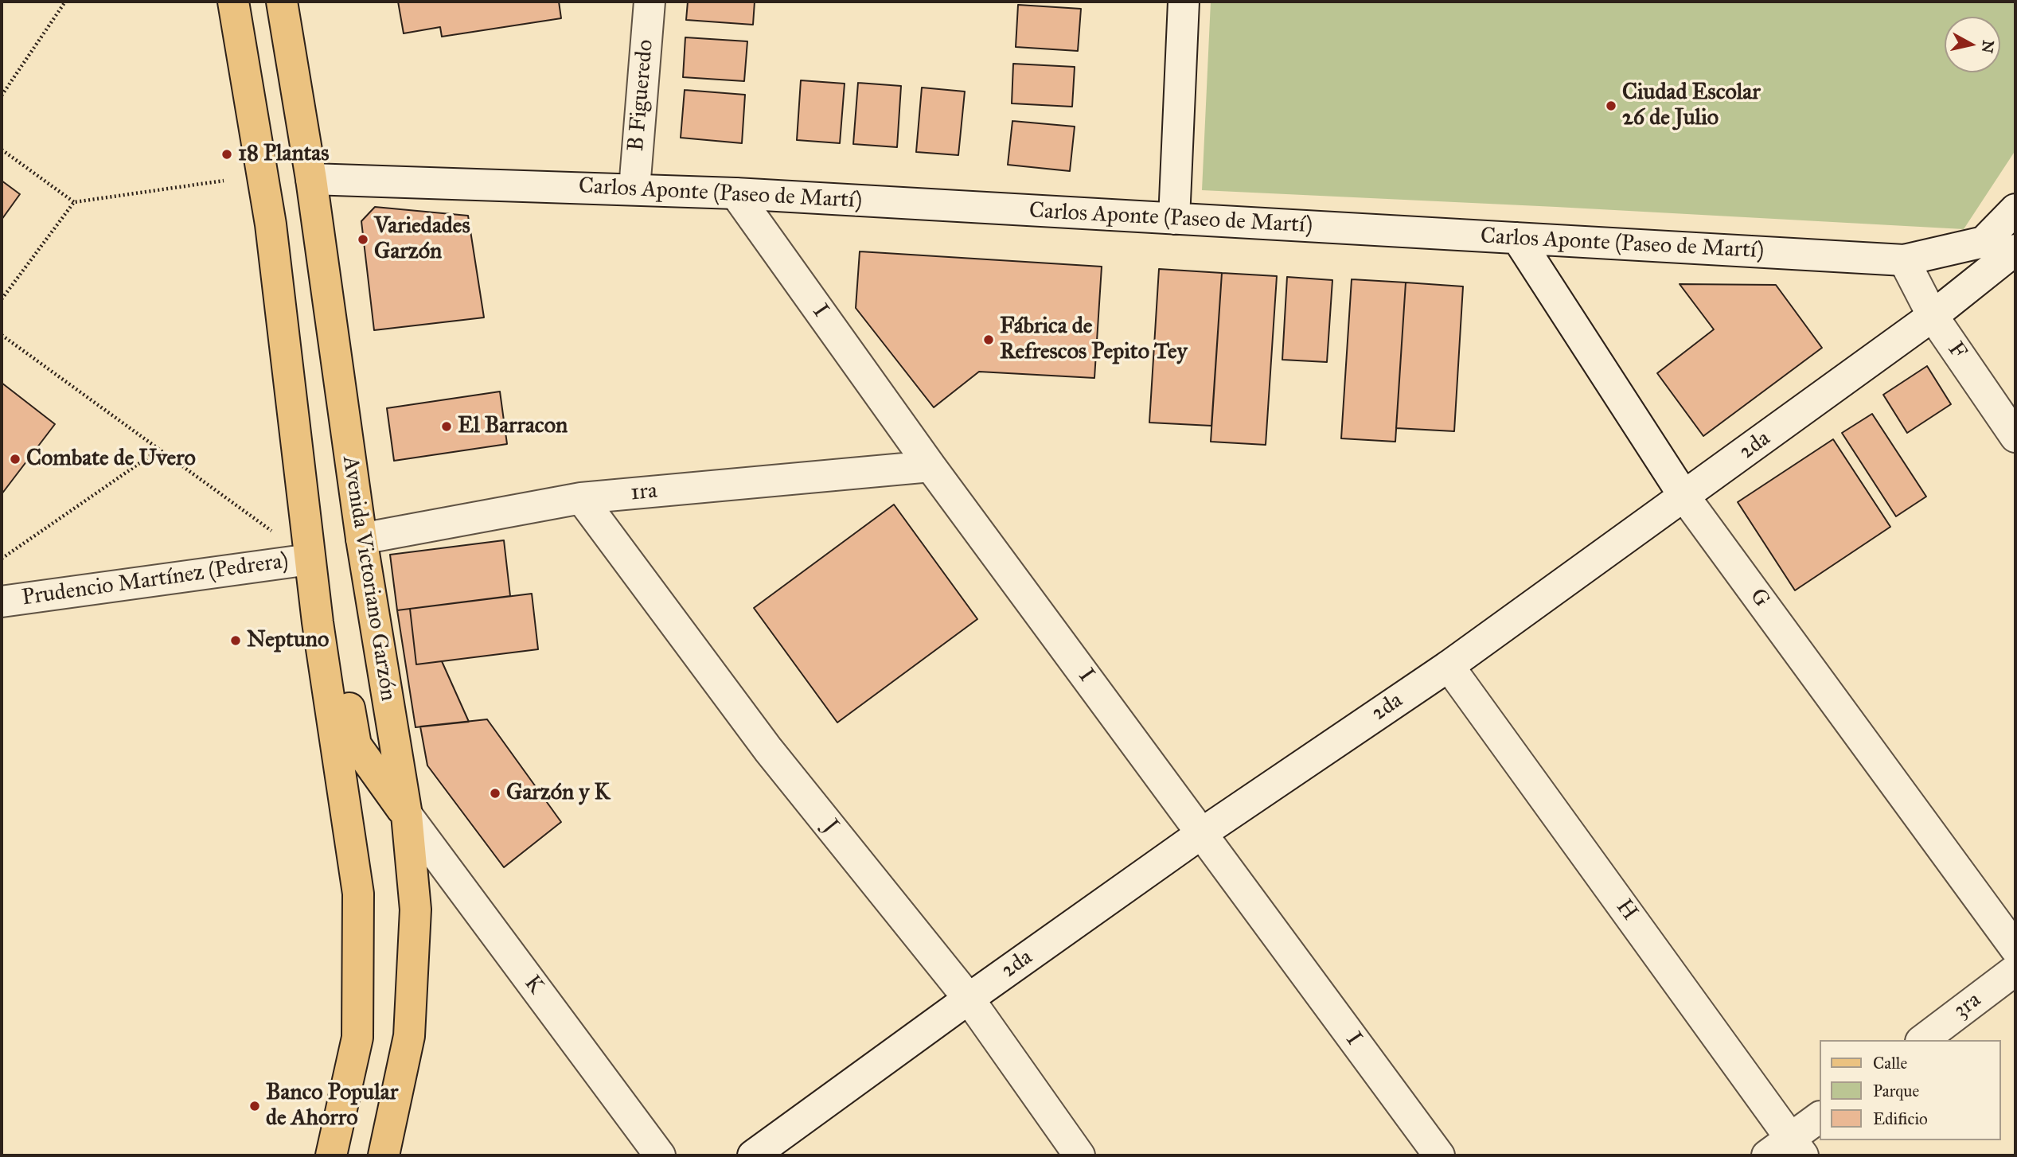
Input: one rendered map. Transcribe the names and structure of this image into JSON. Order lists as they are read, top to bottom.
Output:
{
  "streets": {
    "main road": ["Avenida Victoriano Garzón"],
    "street": [
      "B Figueredo",
      "Carlos Aponte (Paseo de Martí)",
      "I",
      "F",
      "2da",
      "1ra",
      "Prudencio Martínez (Pedrera)",
      "G",
      "J",
      "H",
      "K",
      "3ra"
    ]
  },
  "crossings": [
    ["B Figueredo", "Carlos Aponte (Paseo de Martí)"],
    ["Carlos Aponte (Paseo de Martí)", "I"],
    ["Carlos Aponte (Paseo de Martí)", "F"],
    ["Carlos Aponte (Paseo de Martí)", "Avenida Victoriano Garzón"],
    ["Carlos Aponte (Paseo de Martí)", "G"],
    ["I", "2da"],
    ["I", "1ra"],
    ["F", "2da"],
    ["2da", "G"],
    ["2da", "J"],
    ["2da", "H"],
    ["1ra", "Avenida Victoriano Garzón"],
    ["1ra", "J"],
    ["Avenida Victoriano Garzón", "K"]
  ],
  "places": [
    "Ciudad Escolar 26 de Julio",
    "18 Plantas",
    "Variedades Garzón",
    "Fábrica de Refrescos Pepito Tey",
    "El Barracon",
    "Combate de Uvero",
    "Neptuno",
    "Garzón y K",
    "Banco Popular de Ahorro"
  ],
  "legend": ["Calle", "Parque", "Edificio"],
  "north": "right"
}
